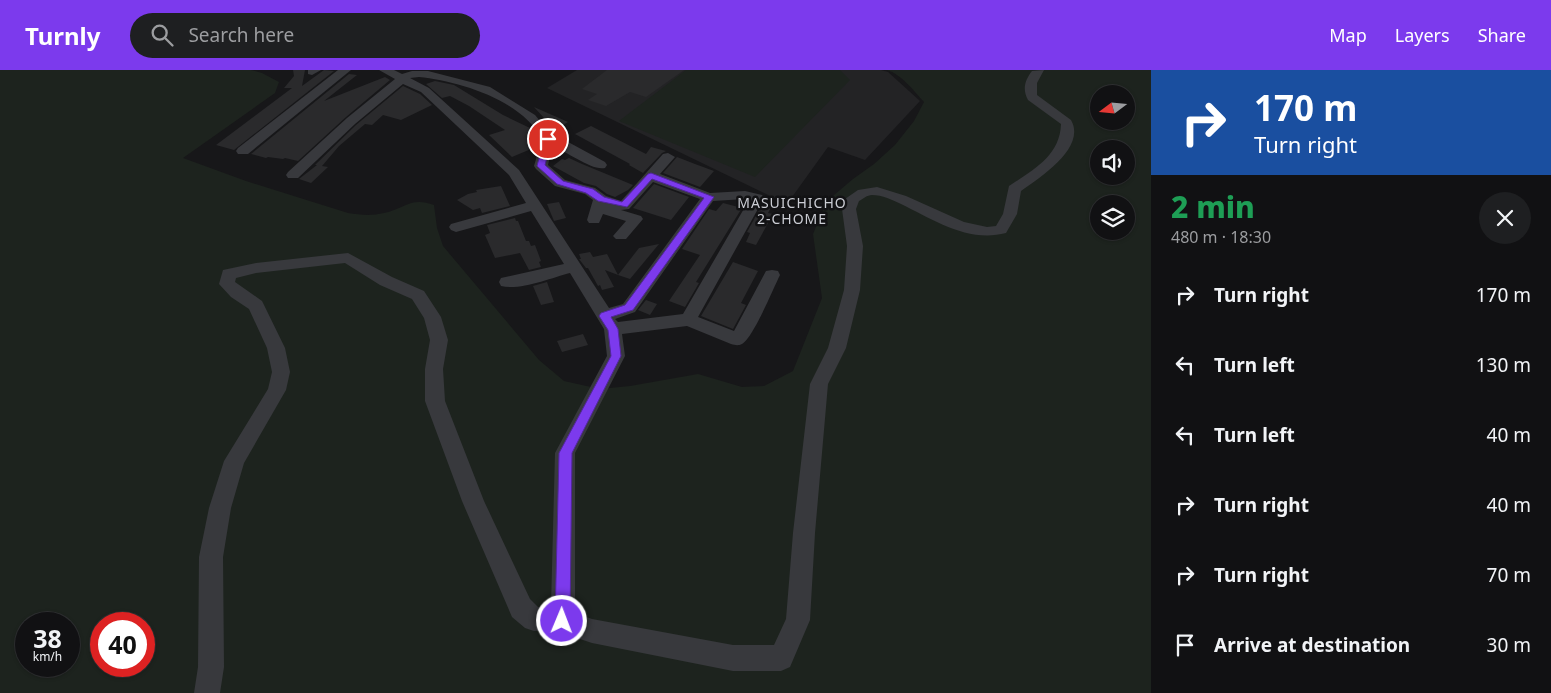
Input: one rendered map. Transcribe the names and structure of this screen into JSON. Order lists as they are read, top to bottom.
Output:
{
  "districts": ["MASUICHICHO 2-CHOME"],
  "north": "left",
  "page": {
    "header": "Turnly",
    "search": "Search here",
    "nav": ["Map", "Layers", "Share"],
    "turn": ["170 m", "Turn right"],
    "heading": ["2 min", "480 m · 18:30"],
    "list": [
      {
        "name": "Turn right",
        "value": "170 m"
      },
      {
        "name": "Turn left",
        "value": "130 m"
      },
      {
        "name": "Turn left",
        "value": "40 m"
      },
      {
        "name": "Turn right",
        "value": "40 m"
      },
      {
        "name": "Turn right",
        "value": "70 m"
      },
      {
        "name": "Arrive at destination",
        "value": "30 m"
      }
    ],
    "speed": "38 km/h",
    "limit": "40"
  }
}
